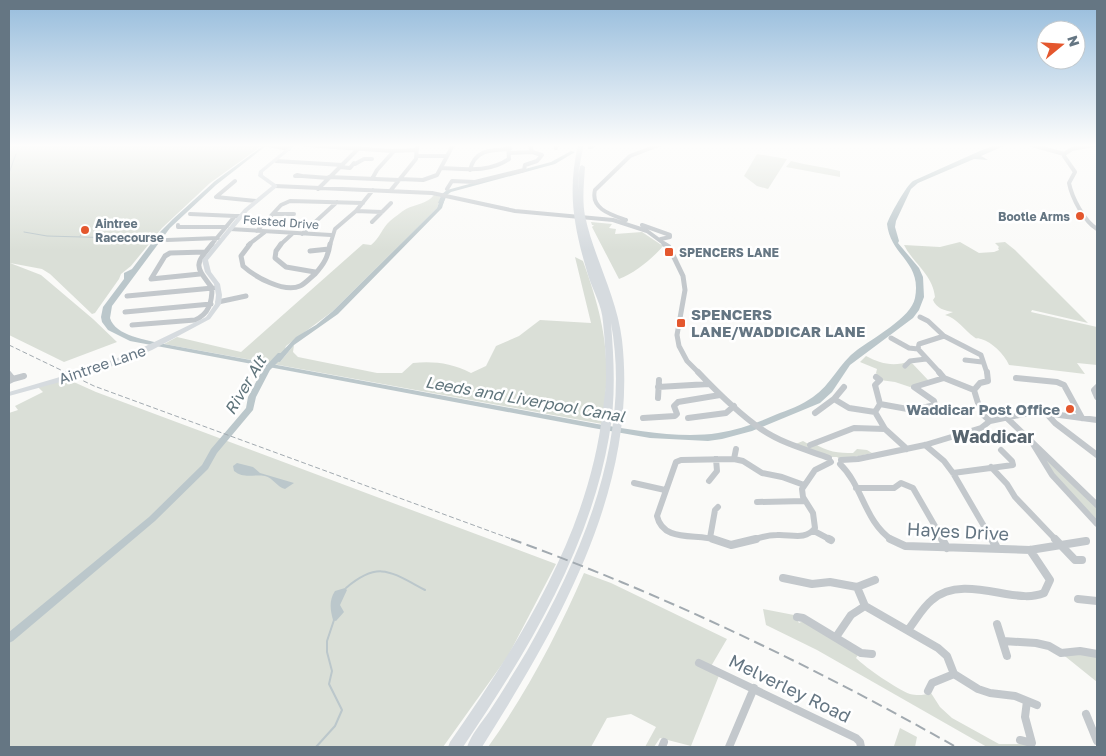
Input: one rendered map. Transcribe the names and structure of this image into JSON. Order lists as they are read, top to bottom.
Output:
{
  "streets": {
    "main road": ["Aintree Lane"],
    "street": ["Felsted Drive", "Hayes Drive", "Melverley Road"]
  },
  "districts": ["Waddicar"],
  "water": ["River Alt", "Leeds and Liverpool Canal"],
  "places": {
    "other": ["Bootle Arms", "Aintree Racecourse", "Waddicar Post Office"],
    "transit": ["SPENCERS LANE", "SPENCERS LANE/WADDICAR LANE"]
  },
  "north": "right"
}
